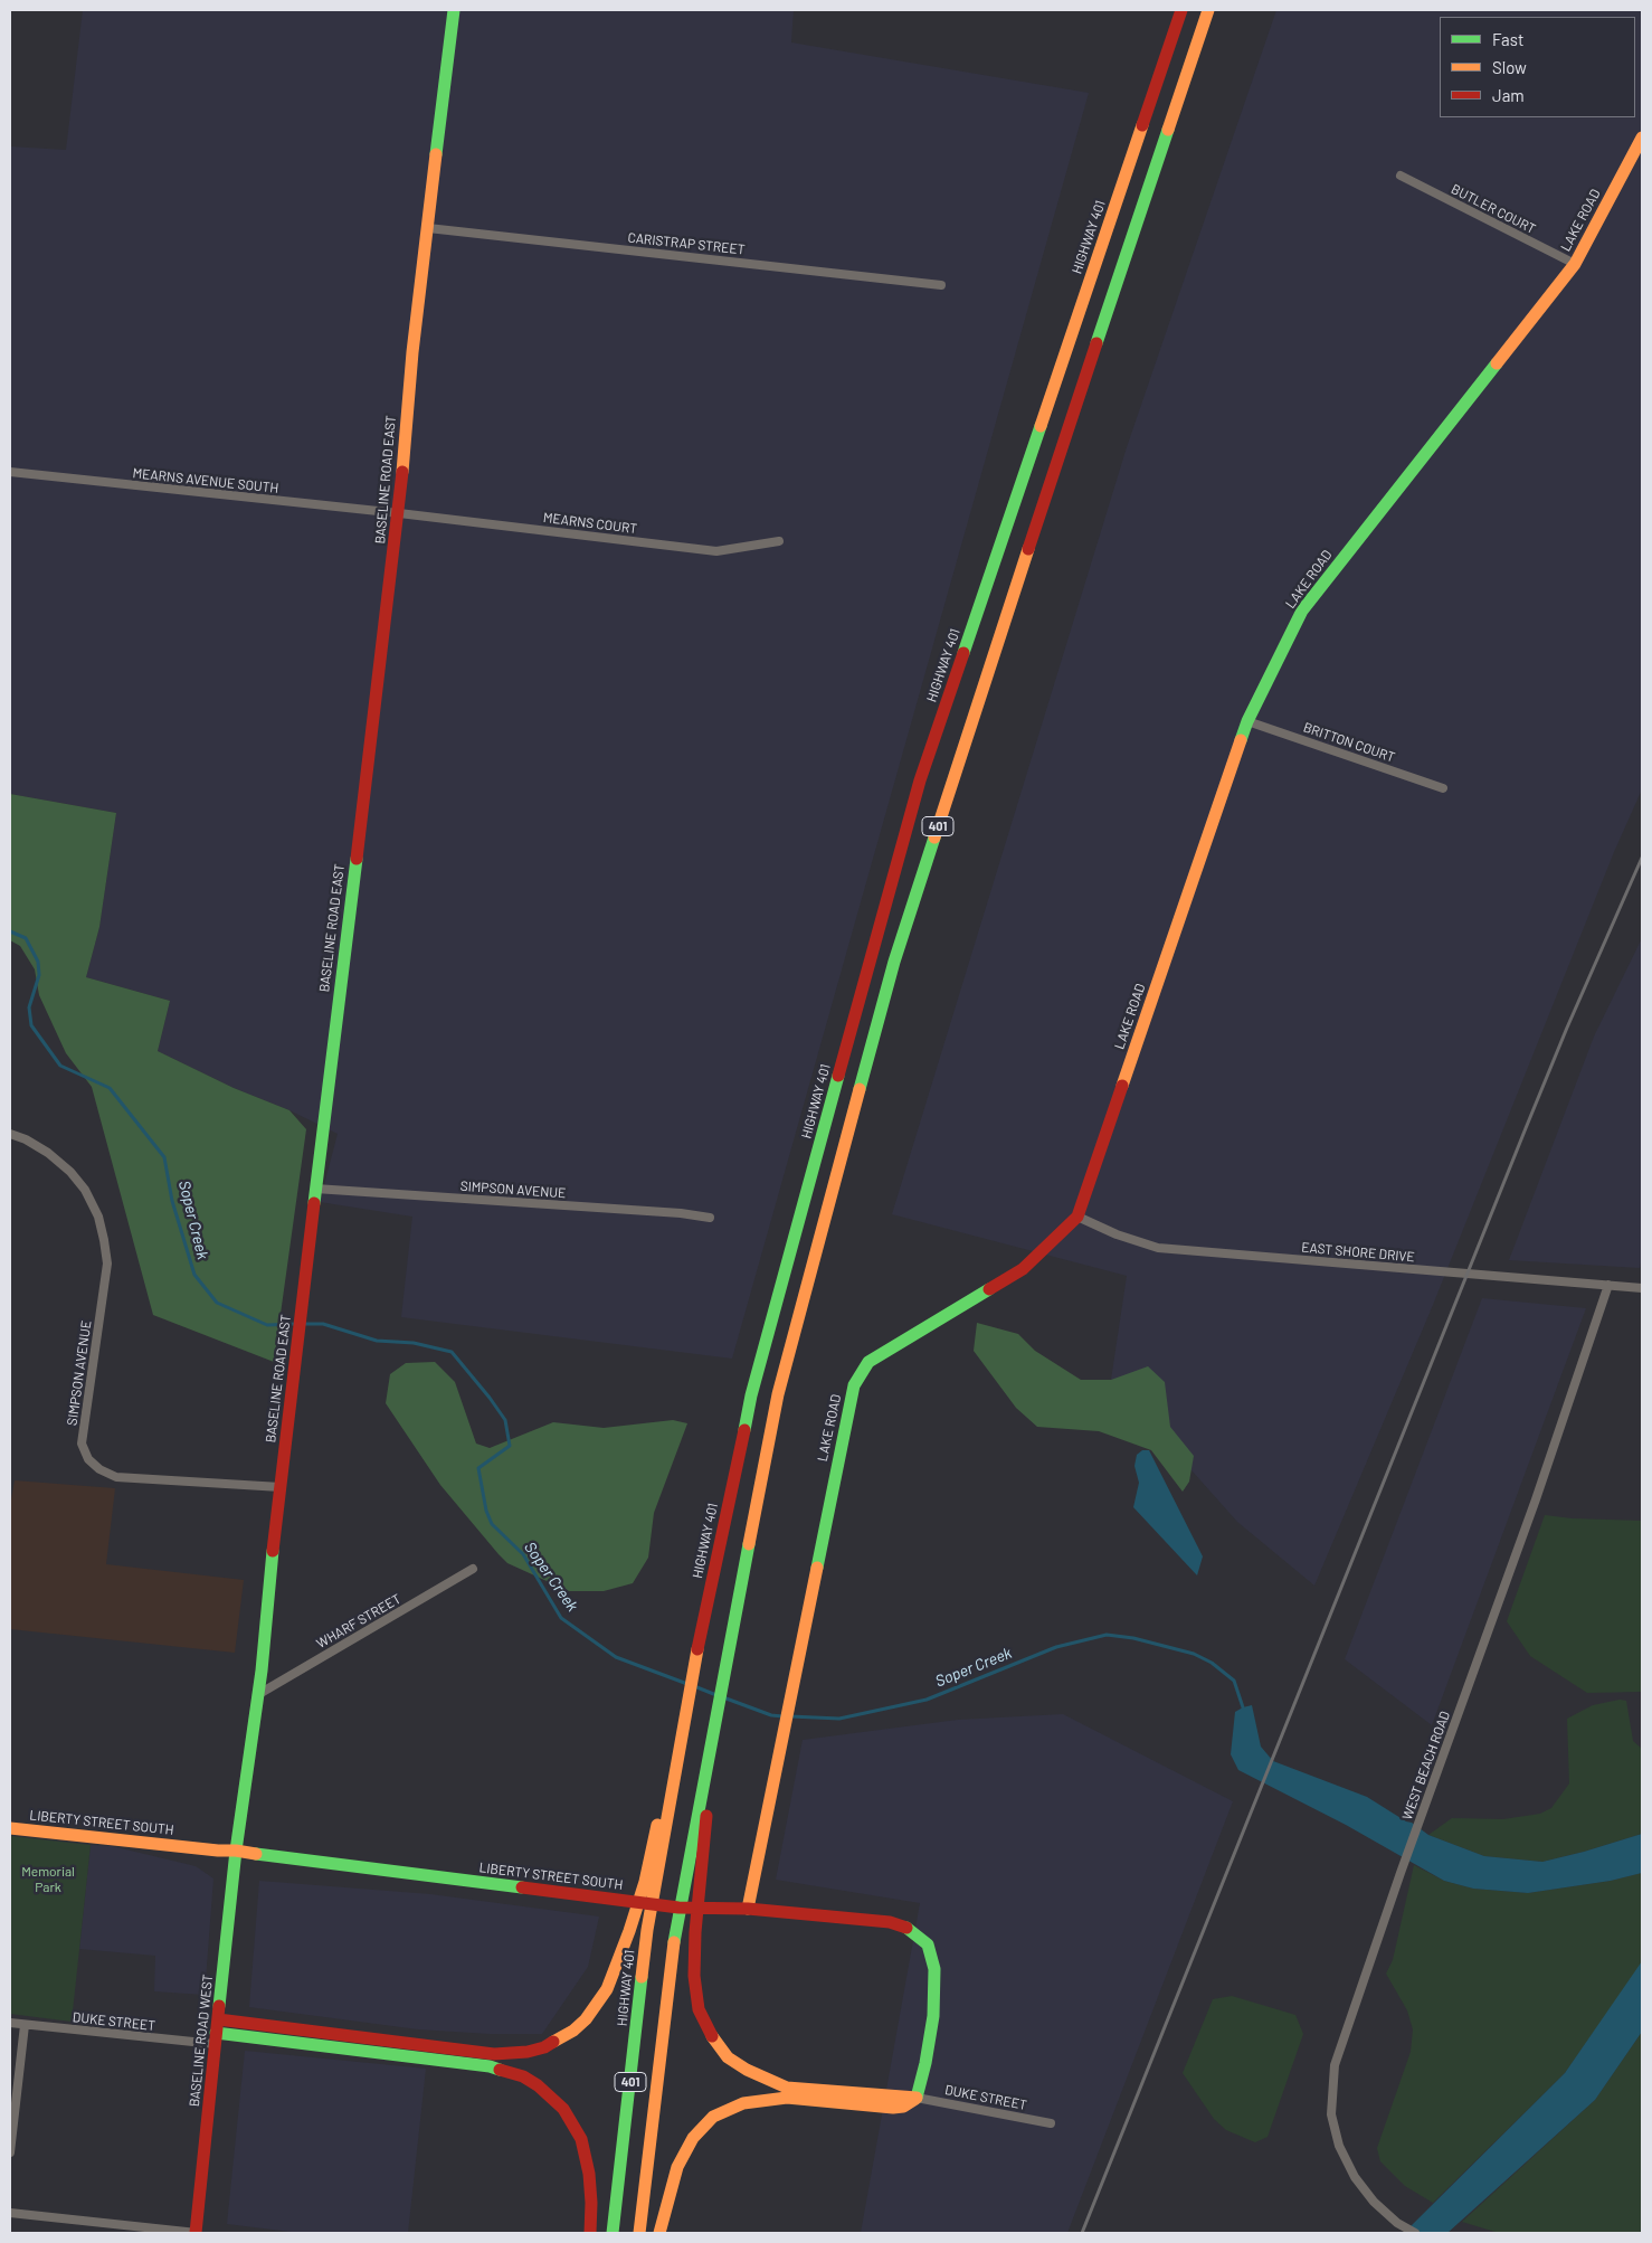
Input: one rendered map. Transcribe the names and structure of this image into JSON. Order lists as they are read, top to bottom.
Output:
{
  "streets": {
    "main road": [
      "LAKE ROAD",
      "HIGHWAY 401",
      "BASELINE ROAD EAST",
      "401",
      "LIBERTY STREET SOUTH",
      "BASELINE ROAD WEST"
    ],
    "street": [
      "BUTLER COURT",
      "CARISTRAP STREET",
      "MEARNS AVENUE SOUTH",
      "MEARNS COURT",
      "BRITTON COURT",
      "SIMPSON AVENUE",
      "EAST SHORE DRIVE",
      "WHARF STREET",
      "WEST BEACH ROAD",
      "DUKE STREET"
    ]
  },
  "crossings": [
    ["BUTLER COURT", "LAKE ROAD"],
    ["LAKE ROAD", "BRITTON COURT"],
    ["LAKE ROAD", "EAST SHORE DRIVE"],
    ["LAKE ROAD", "LIBERTY STREET SOUTH"],
    ["CARISTRAP STREET", "BASELINE ROAD EAST"],
    ["BASELINE ROAD EAST", "MEARNS AVENUE SOUTH"],
    ["BASELINE ROAD EAST", "MEARNS COURT"],
    ["BASELINE ROAD EAST", "SIMPSON AVENUE"],
    ["BASELINE ROAD EAST", "WHARF STREET"],
    ["BASELINE ROAD EAST", "LIBERTY STREET SOUTH"],
    ["BASELINE ROAD EAST", "BASELINE ROAD WEST"],
    ["MEARNS AVENUE SOUTH", "MEARNS COURT"],
    ["EAST SHORE DRIVE", "WEST BEACH ROAD"],
    ["LIBERTY STREET SOUTH", "DUKE STREET"],
    ["LIBERTY STREET SOUTH", "BASELINE ROAD WEST"],
    ["DUKE STREET", "BASELINE ROAD WEST"]
  ],
  "water": ["Soper Creek"],
  "parks": ["Memorial Park"],
  "legend": ["Fast", "Slow", "Jam"]
}
